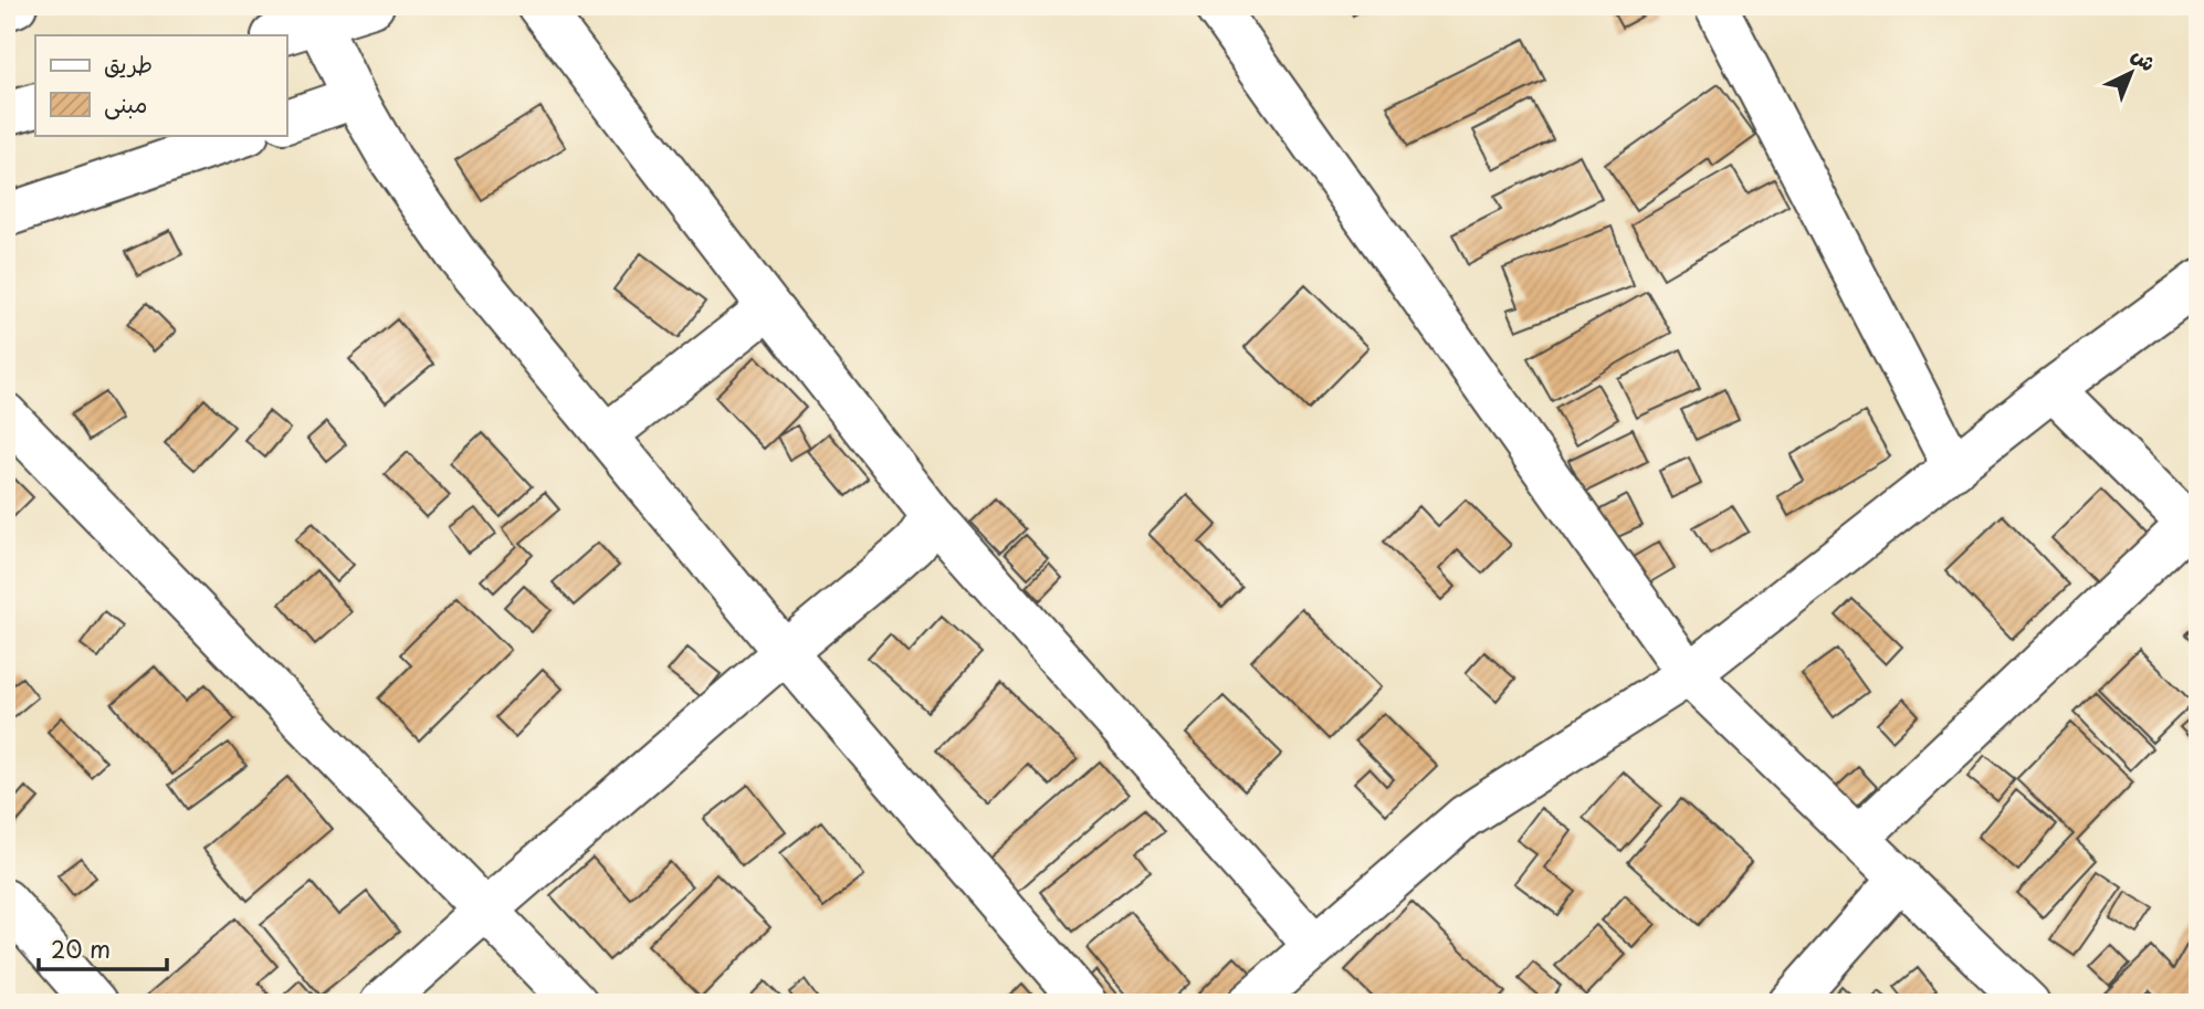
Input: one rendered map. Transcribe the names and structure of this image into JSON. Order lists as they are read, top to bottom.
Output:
{
  "legend": ["طريق", "مبنى"],
  "scale_bar": "20 m",
  "north": "top right"
}
